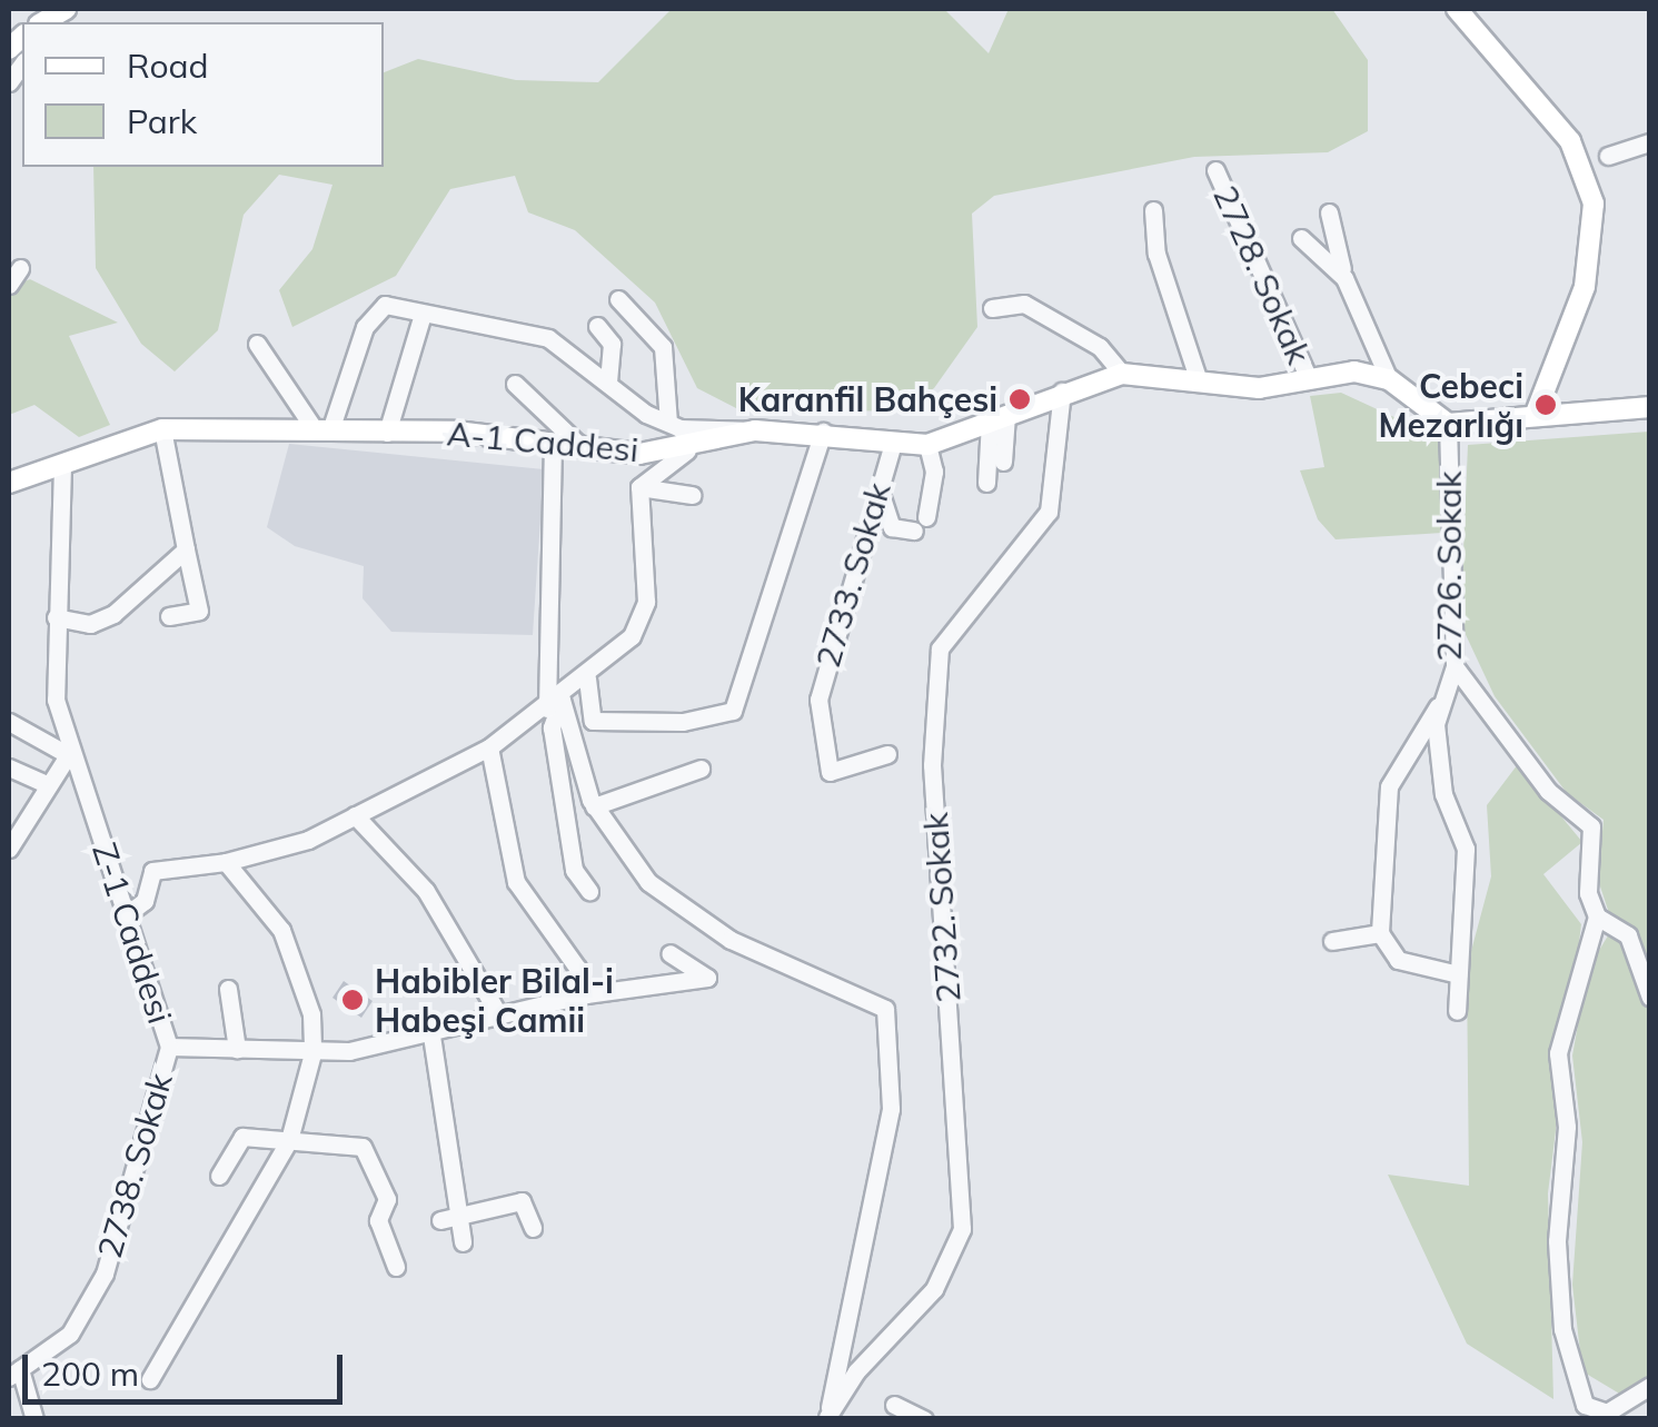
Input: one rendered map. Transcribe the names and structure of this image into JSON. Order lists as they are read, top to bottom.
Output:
{
  "streets": {
    "main road": ["A-1 Caddesi"],
    "street": [
      "2728. Sokak",
      "2726. Sokak",
      "2733. Sokak",
      "2732. Sokak",
      "Z-1 Caddesi",
      "2738. Sokak"
    ]
  },
  "crossings": [
    ["2728. Sokak", "A-1 Caddesi"],
    ["A-1 Caddesi", "2733. Sokak"],
    ["A-1 Caddesi", "2732. Sokak"],
    ["A-1 Caddesi", "Z-1 Caddesi"],
    ["Z-1 Caddesi", "2738. Sokak"]
  ],
  "places": ["Karanfil Bahçesi", "Cebeci Mezarlığı", "Habibler Bilal-i Habeşi Camii"],
  "legend": ["Road", "Park"],
  "scale_bar": "200 m"
}
